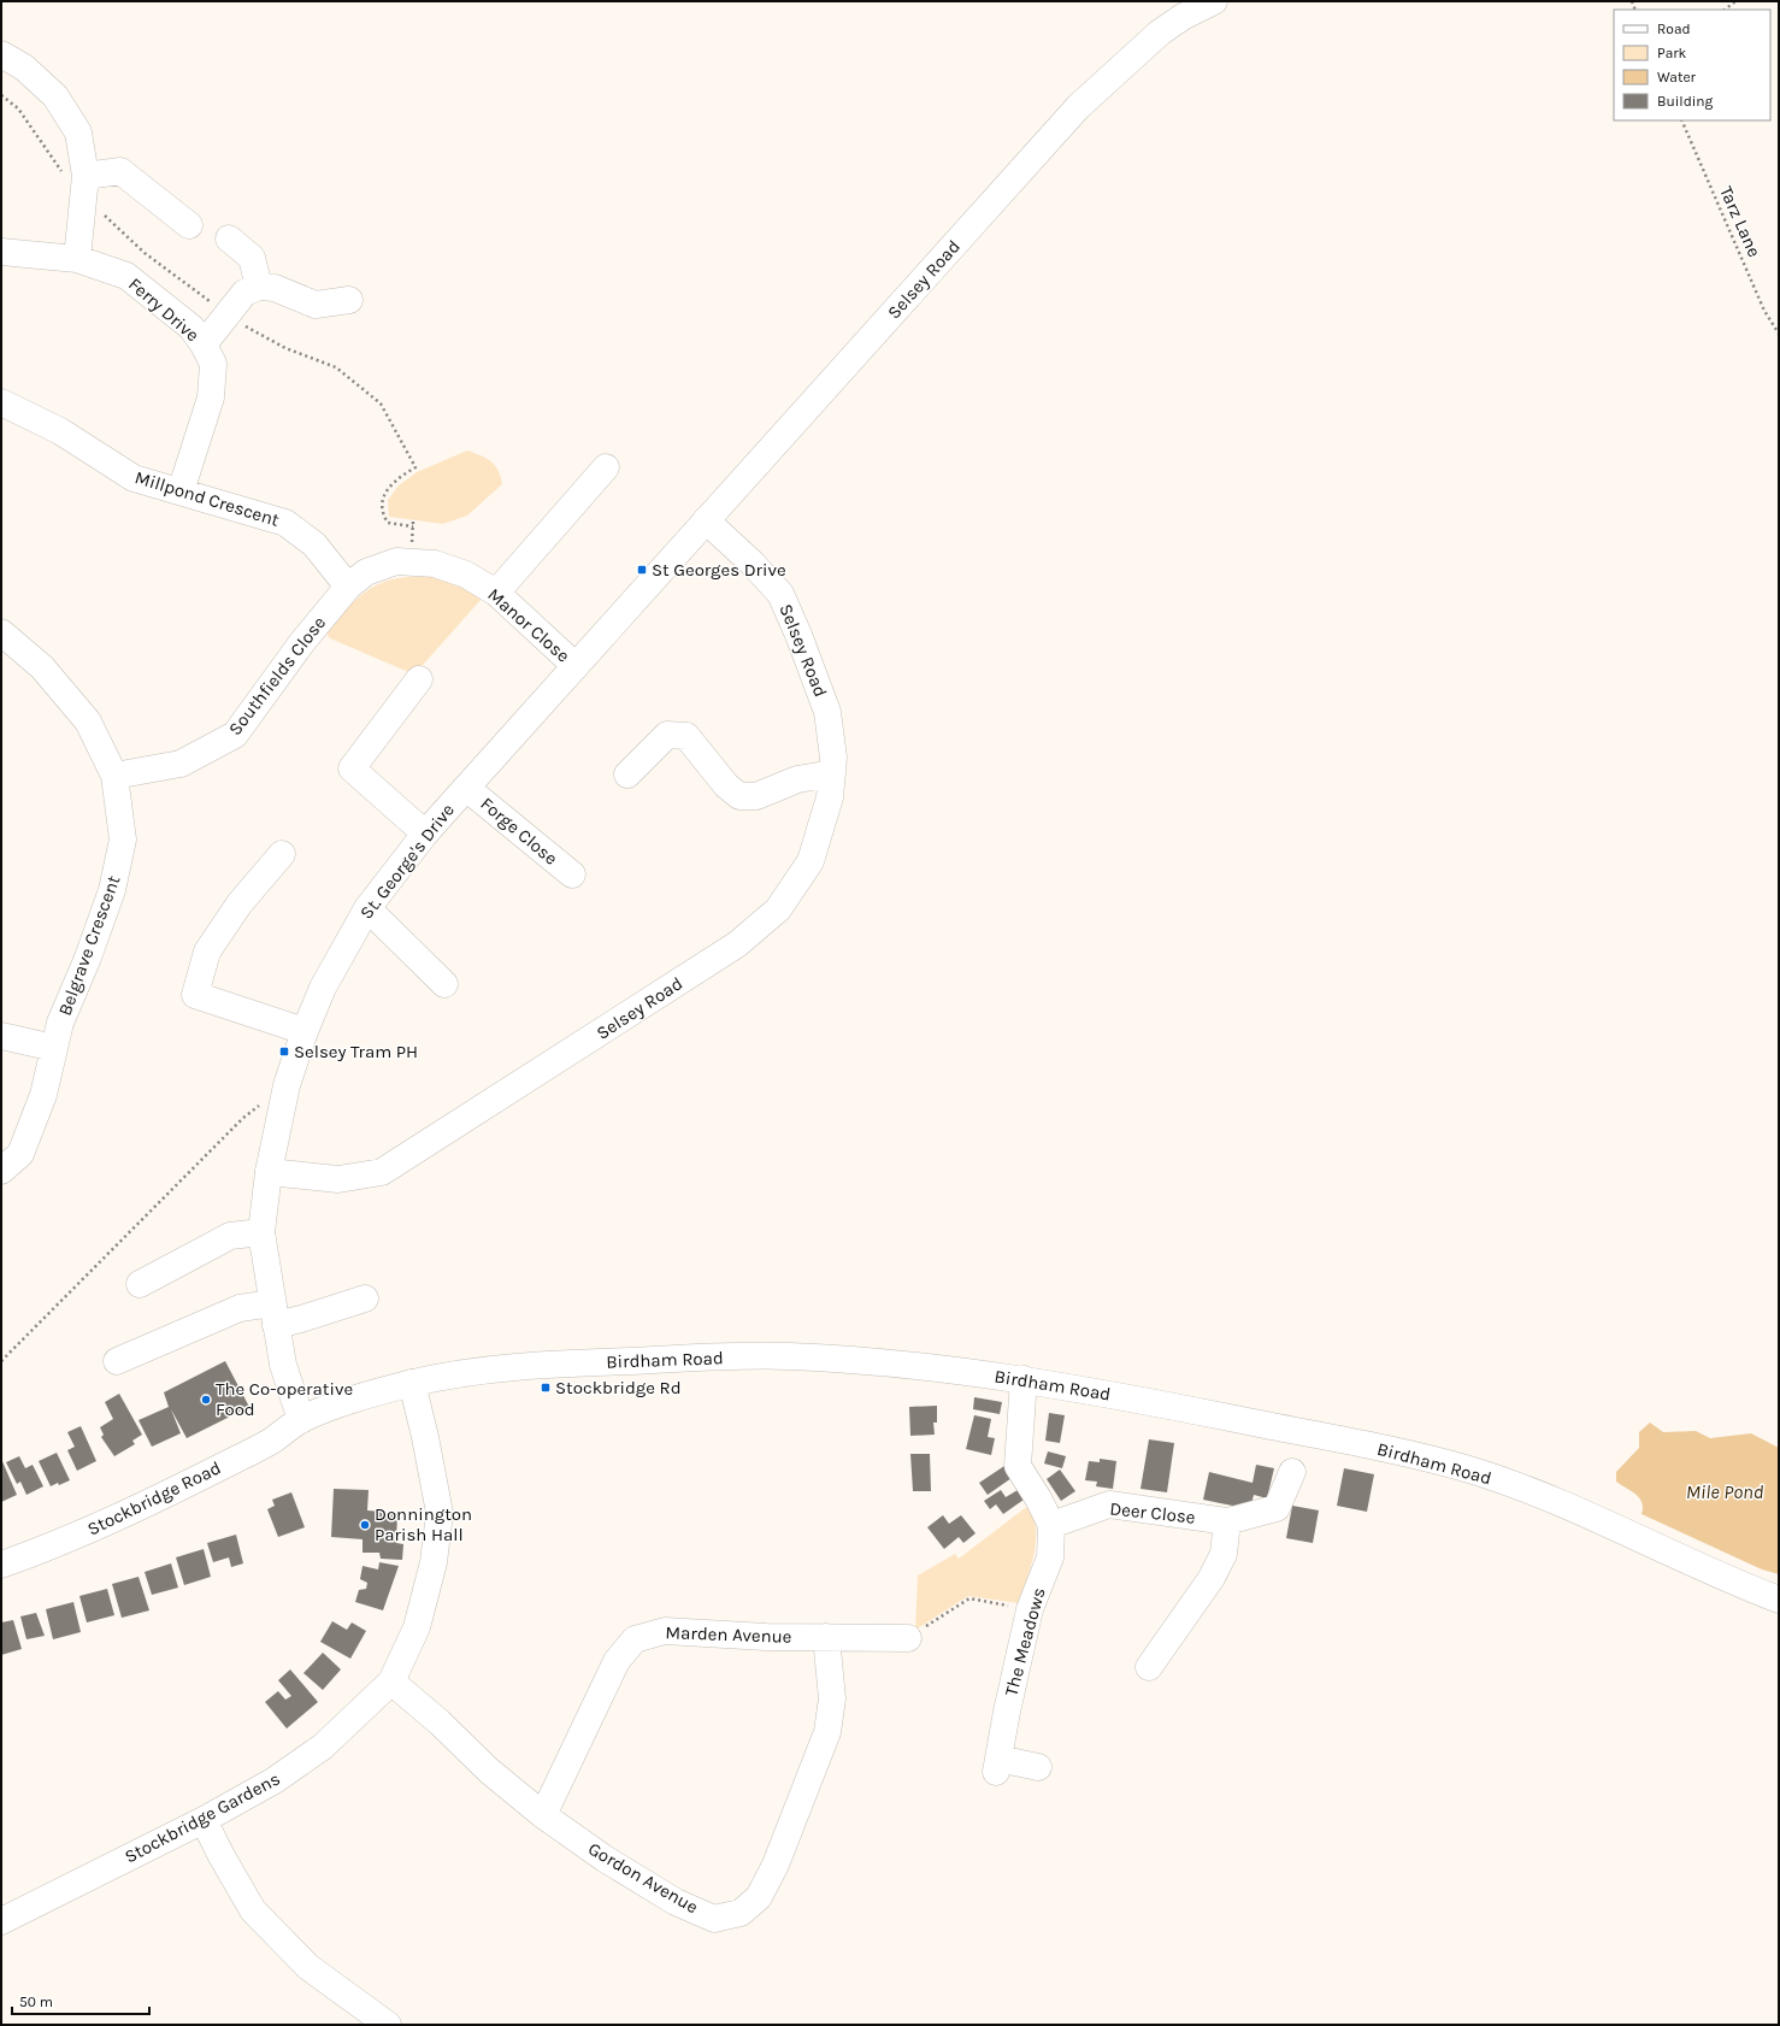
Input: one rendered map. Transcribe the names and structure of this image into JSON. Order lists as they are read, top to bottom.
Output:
{
  "streets": {
    "street": [
      "Selsey Road",
      "Ferry Drive",
      "Millpond Crescent",
      "Manor Close",
      "Southfields Close",
      "Forge Close",
      "St. George's Drive",
      "Belgrave Crescent",
      "Birdham Road",
      "Stockbridge Road",
      "Deer Close",
      "Marden Avenue",
      "The Meadows",
      "Stockbridge Gardens",
      "Gordon Avenue"
    ],
    "path": ["Tarz Lane"]
  },
  "crossings": [
    ["Selsey Road", "St. George's Drive"],
    ["Ferry Drive", "Millpond Crescent"],
    ["Millpond Crescent", "Manor Close"],
    ["Millpond Crescent", "Southfields Close"],
    ["Manor Close", "Southfields Close"],
    ["Manor Close", "St. George's Drive"],
    ["Southfields Close", "Belgrave Crescent"],
    ["Forge Close", "St. George's Drive"],
    ["St. George's Drive", "Birdham Road"],
    ["St. George's Drive", "Stockbridge Road"],
    ["Birdham Road", "Stockbridge Road"],
    ["Birdham Road", "The Meadows"],
    ["Birdham Road", "Stockbridge Gardens"],
    ["Deer Close", "The Meadows"],
    ["Marden Avenue", "Gordon Avenue"],
    ["Stockbridge Gardens", "Gordon Avenue"]
  ],
  "water": ["Mile Pond"],
  "places": {
    "transit": ["St Georges Drive", "Selsey Tram PH", "Stockbridge Rd"],
    "other": ["The Co-operative Food", "Donnington Parish Hall"]
  },
  "legend": [
    "Road",
    "Park",
    "Water",
    "Building"
  ],
  "scale_bar": "50 m"
}
